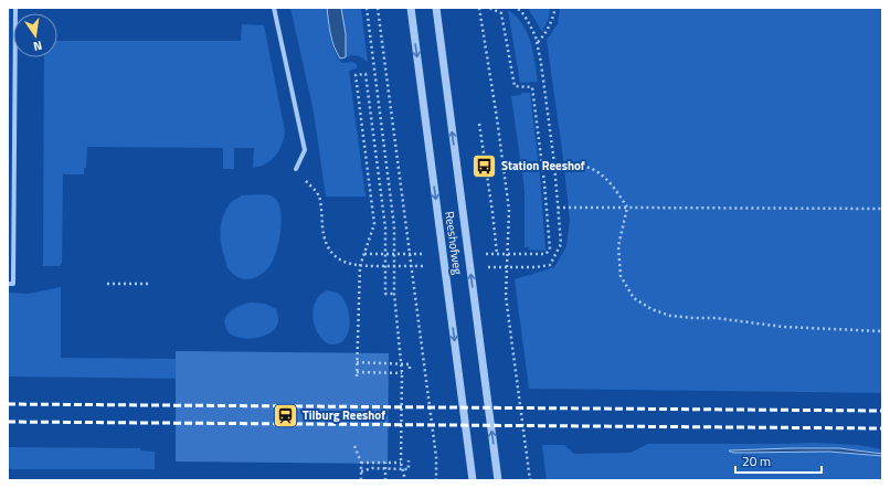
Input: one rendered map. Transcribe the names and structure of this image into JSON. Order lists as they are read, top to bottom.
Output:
{
  "streets": {
    "street": ["Reeshofweg"]
  },
  "places": {
    "bus stop": ["Station Reeshof"],
    "station": ["Tilburg Reeshof"]
  },
  "scale_bar": "20 m",
  "north": "bottom"
}
